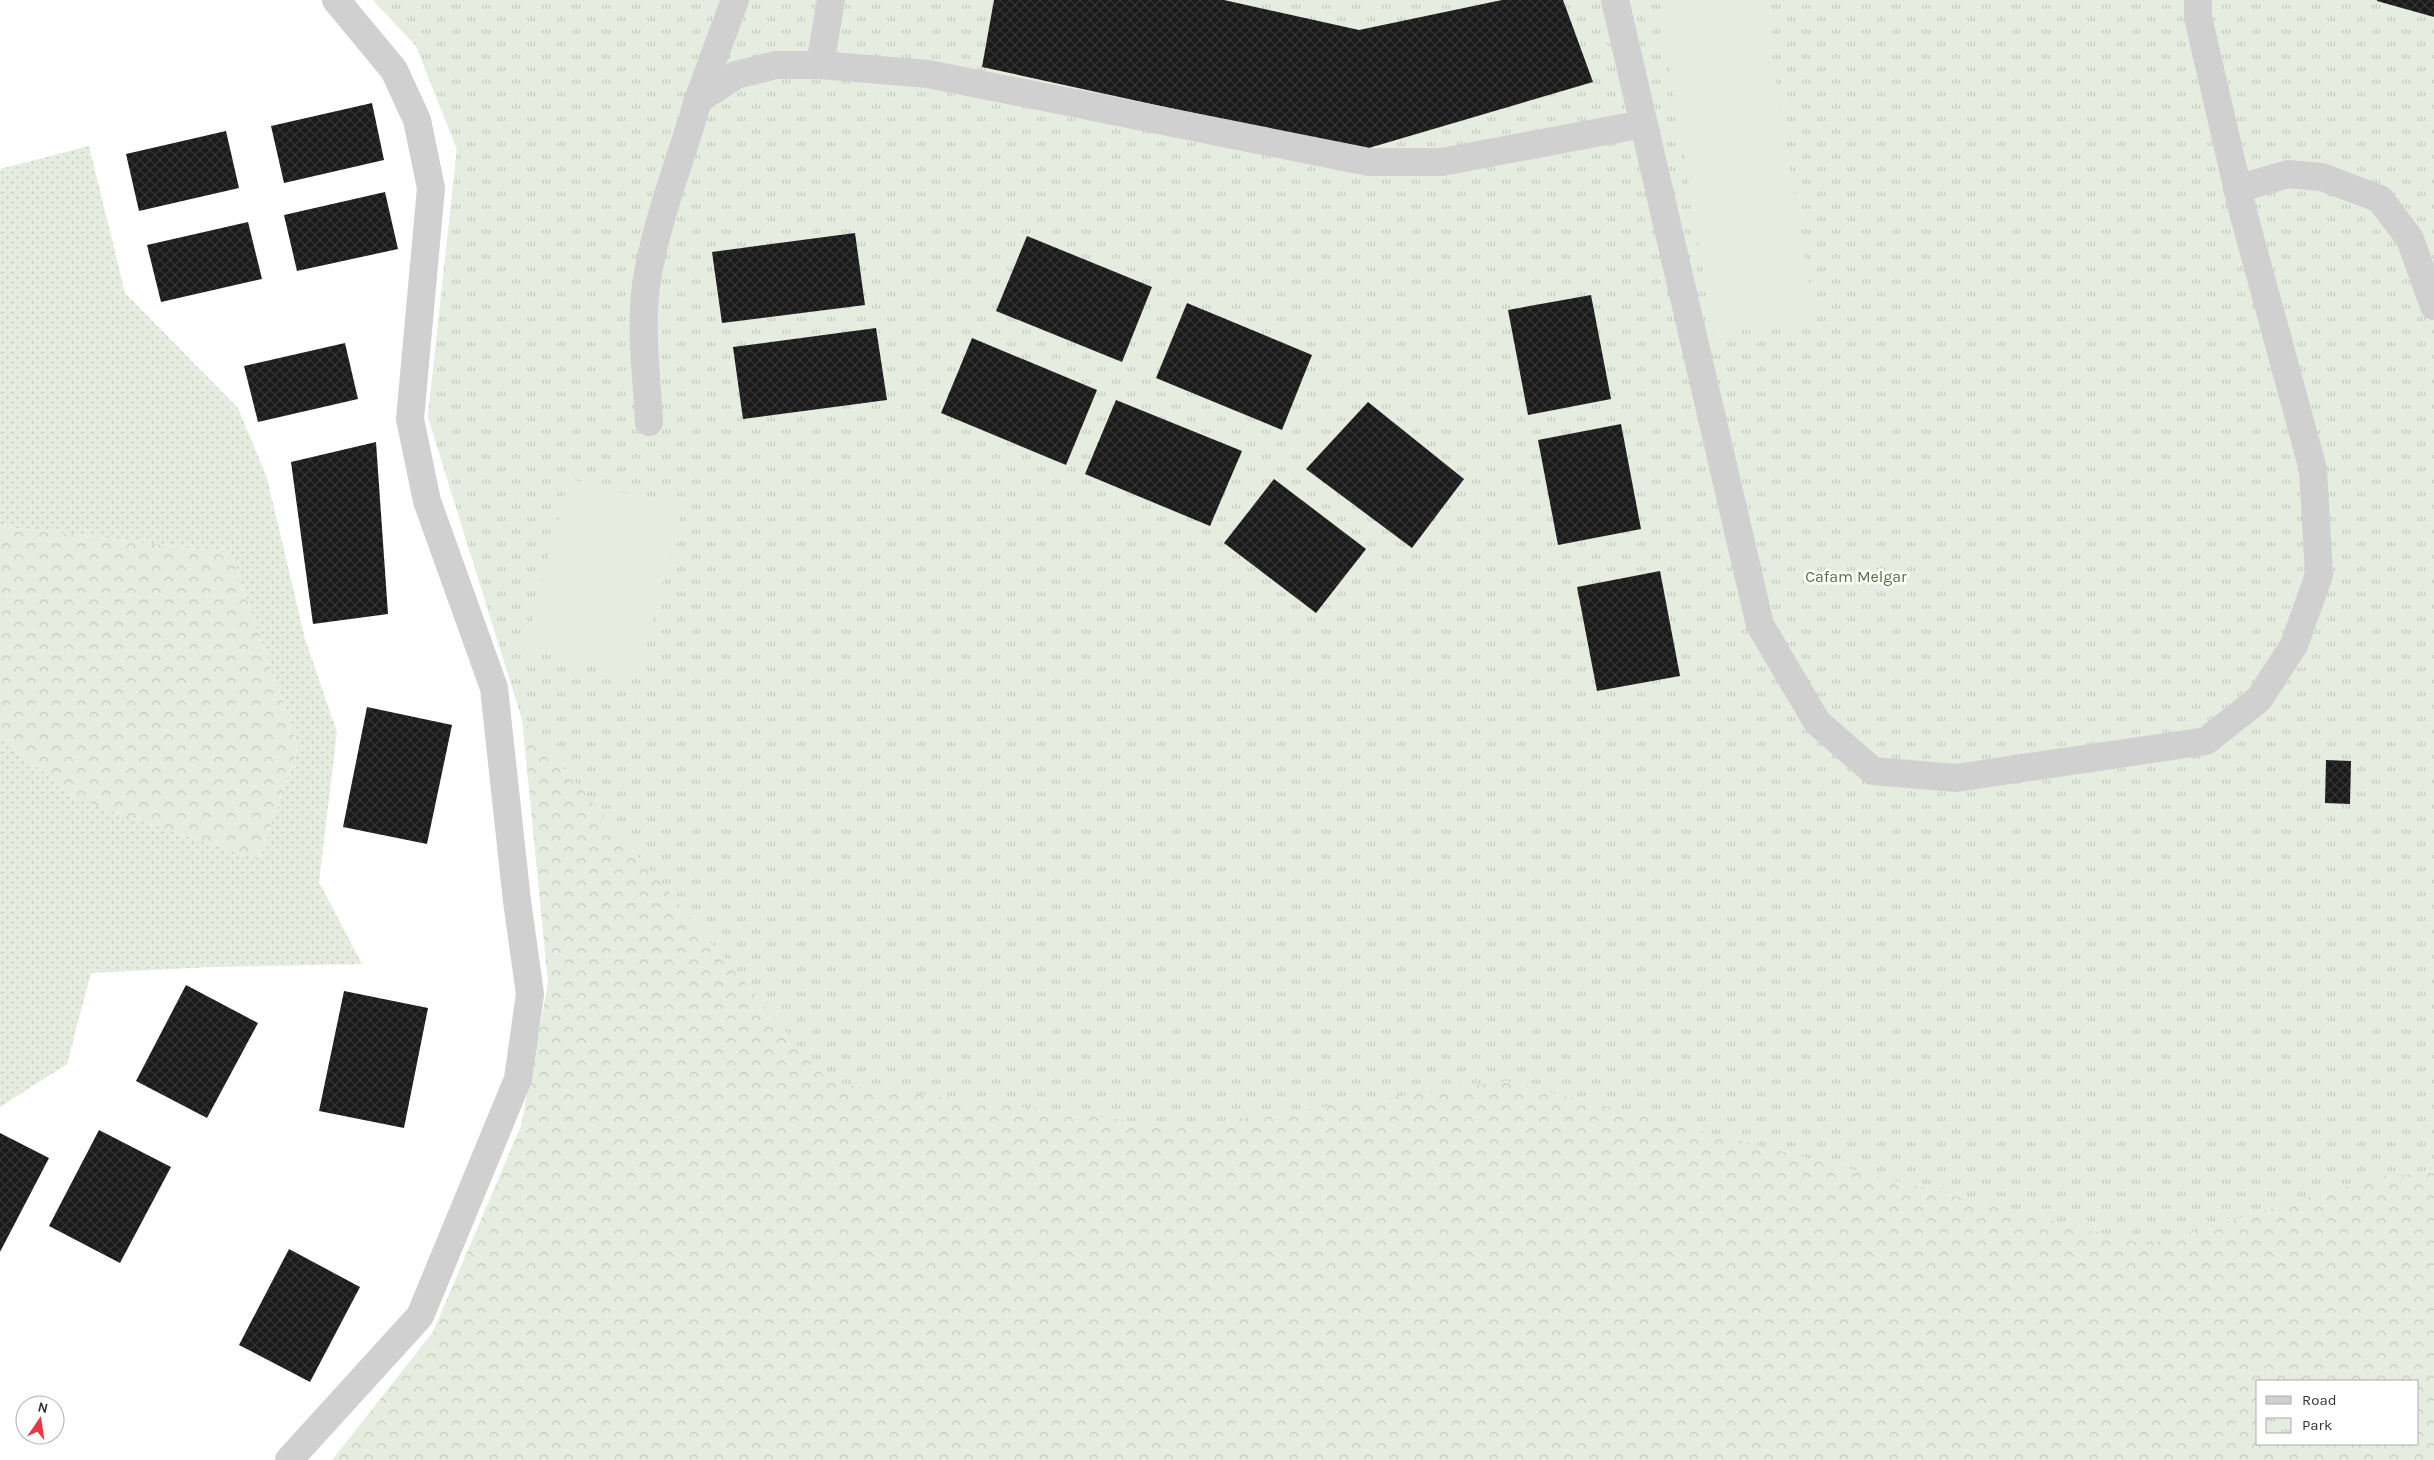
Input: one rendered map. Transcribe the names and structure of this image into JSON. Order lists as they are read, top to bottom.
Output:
{
  "parks": ["Cafam Melgar"],
  "legend": ["Road", "Park"],
  "north": "top"
}
